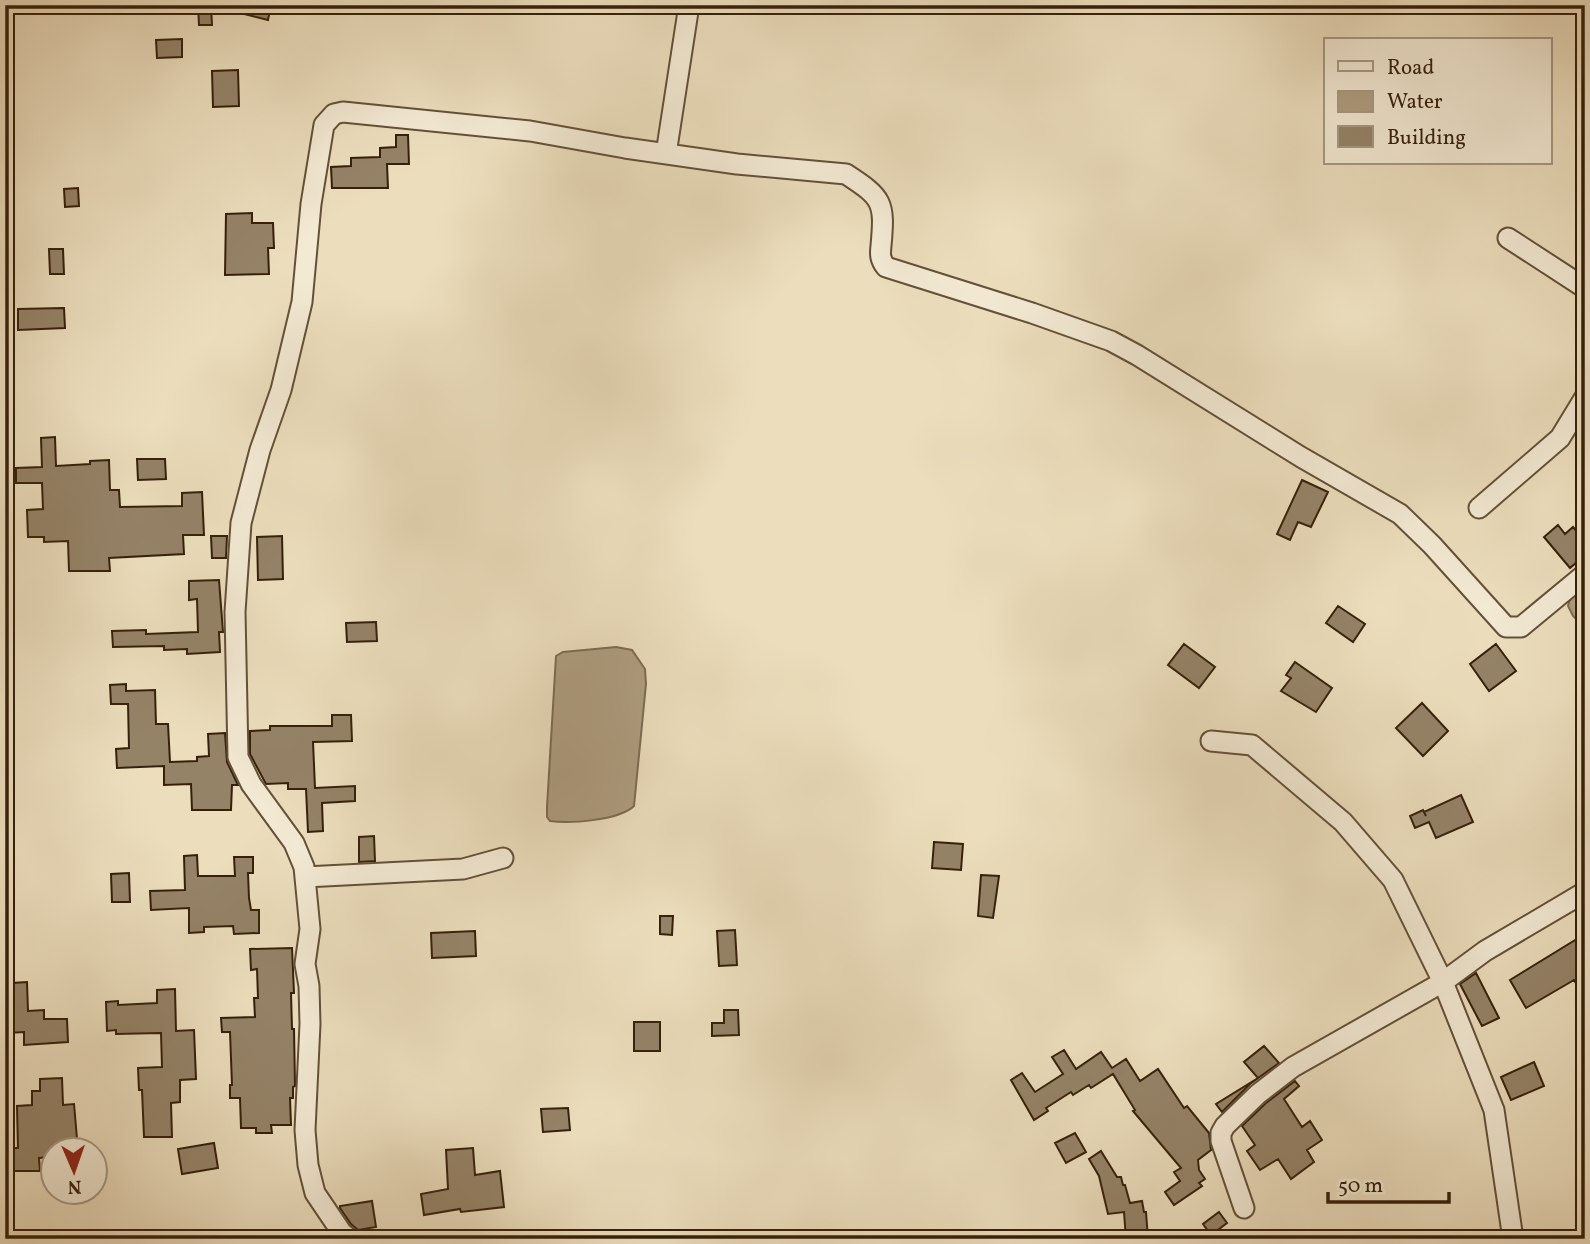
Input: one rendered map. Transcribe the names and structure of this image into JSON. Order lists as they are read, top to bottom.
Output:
{
  "legend": ["Road", "Water", "Building"],
  "scale_bar": "50 m",
  "north": "bottom"
}
